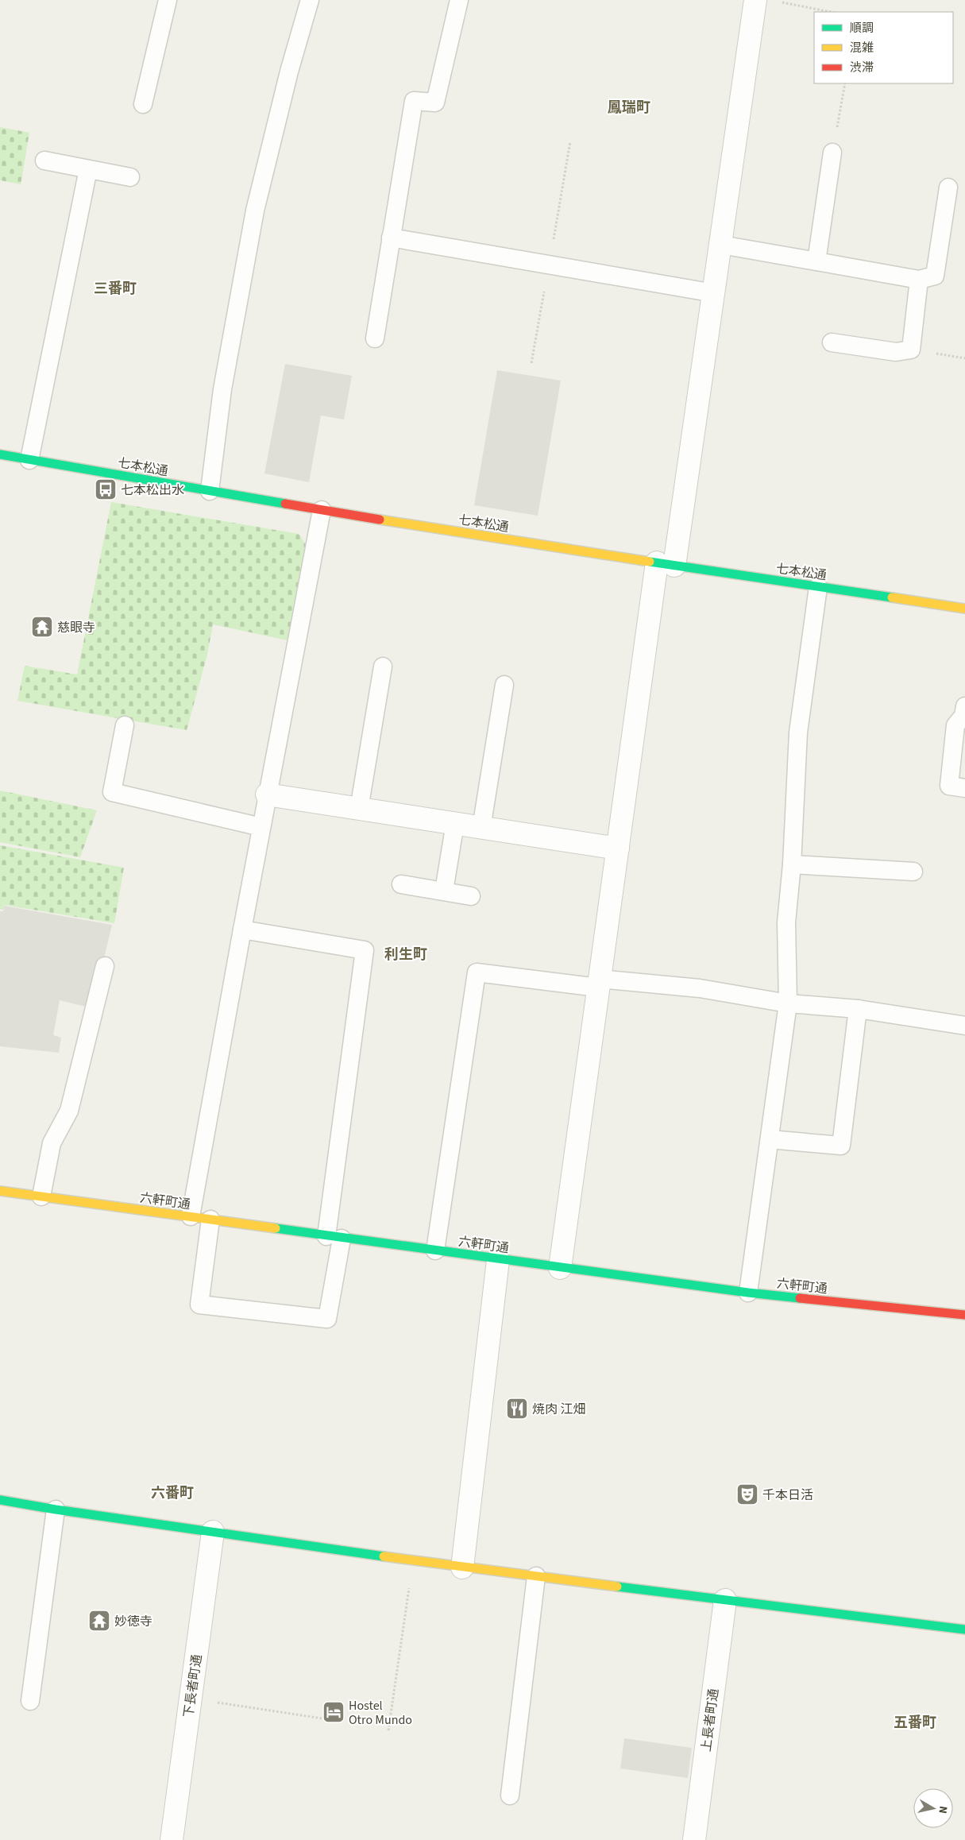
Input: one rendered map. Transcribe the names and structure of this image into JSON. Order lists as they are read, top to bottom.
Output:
{
  "streets": {
    "street": [
      "七本松通",
      "六軒町通",
      "下長者町通",
      "上長者町通"
    ]
  },
  "districts": [
    "鳳瑞町",
    "三番町",
    "利生町",
    "六番町",
    "五番町"
  ],
  "places": {
    "bus stop": ["七本松出水"],
    "temple": ["慈眼寺", "妙徳寺"],
    "restaurant": ["焼肉 江畑"],
    "theatre": ["千本日活"],
    "hotel": ["Hostel Otro Mundo"]
  },
  "legend": ["順調", "混雑", "渋滞"],
  "north": "right"
}
